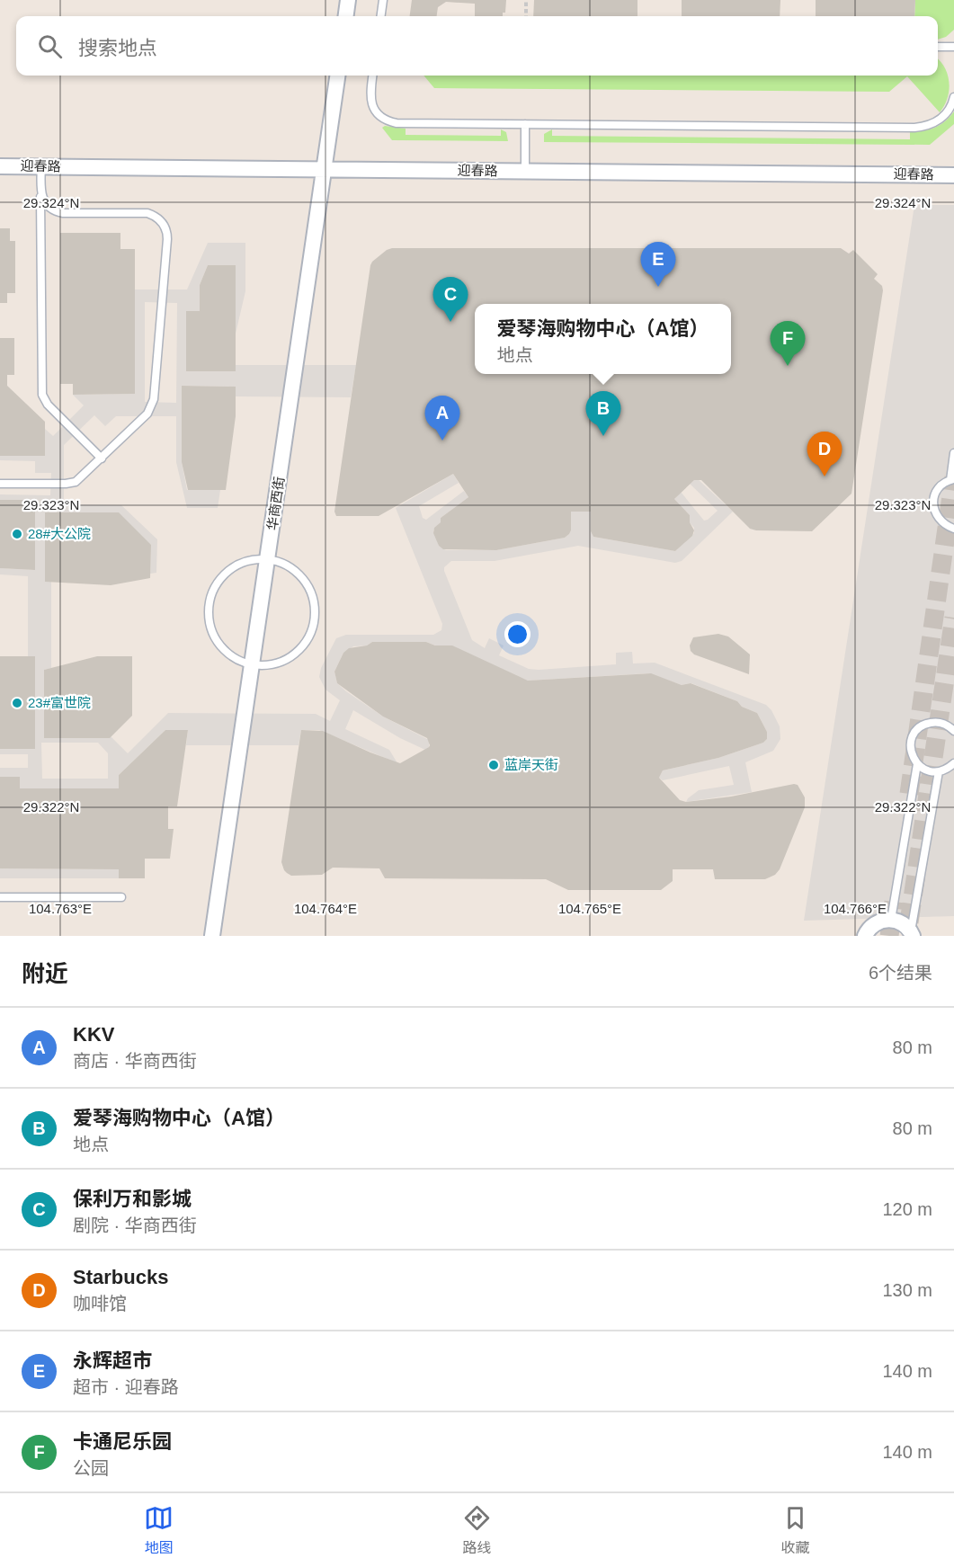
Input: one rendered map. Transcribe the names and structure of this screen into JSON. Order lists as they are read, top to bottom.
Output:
{
  "streets": {
    "street": ["迎春路", "华商西街"]
  },
  "crossings": [
    ["迎春路", "华商西街"]
  ],
  "places": ["28#大公院", "23#富世院", "蓝岸天街"],
  "page": {
    "search": "搜索地点",
    "pins": [
      "E",
      "C",
      "F",
      "B",
      "A",
      "D"
    ],
    "popup": ["爱琴海购物中心（A馆）", "地点"],
    "heading": ["附近", "6个结果"],
    "list": [
      {
        "mark": "A",
        "name": "KKV",
        "note": "商店 · 华商西街",
        "value": "80 m"
      },
      {
        "mark": "B",
        "name": "爱琴海购物中心（A馆）",
        "note": "地点",
        "value": "80 m"
      },
      {
        "mark": "C",
        "name": "保利万和影城",
        "note": "剧院 · 华商西街",
        "value": "120 m"
      },
      {
        "mark": "D",
        "name": "Starbucks",
        "note": "咖啡馆",
        "value": "130 m"
      },
      {
        "mark": "E",
        "name": "永辉超市",
        "note": "超市 · 迎春路",
        "value": "140 m"
      },
      {
        "mark": "F",
        "name": "卡通尼乐园",
        "note": "公园",
        "value": "140 m"
      }
    ],
    "nav": ["地图", "路线", "收藏"]
  },
  "coordinates": [
    "29.324°N",
    "29.323°N",
    "29.322°N",
    "104.763°E",
    "104.764°E",
    "104.765°E",
    "104.766°E"
  ]
}
